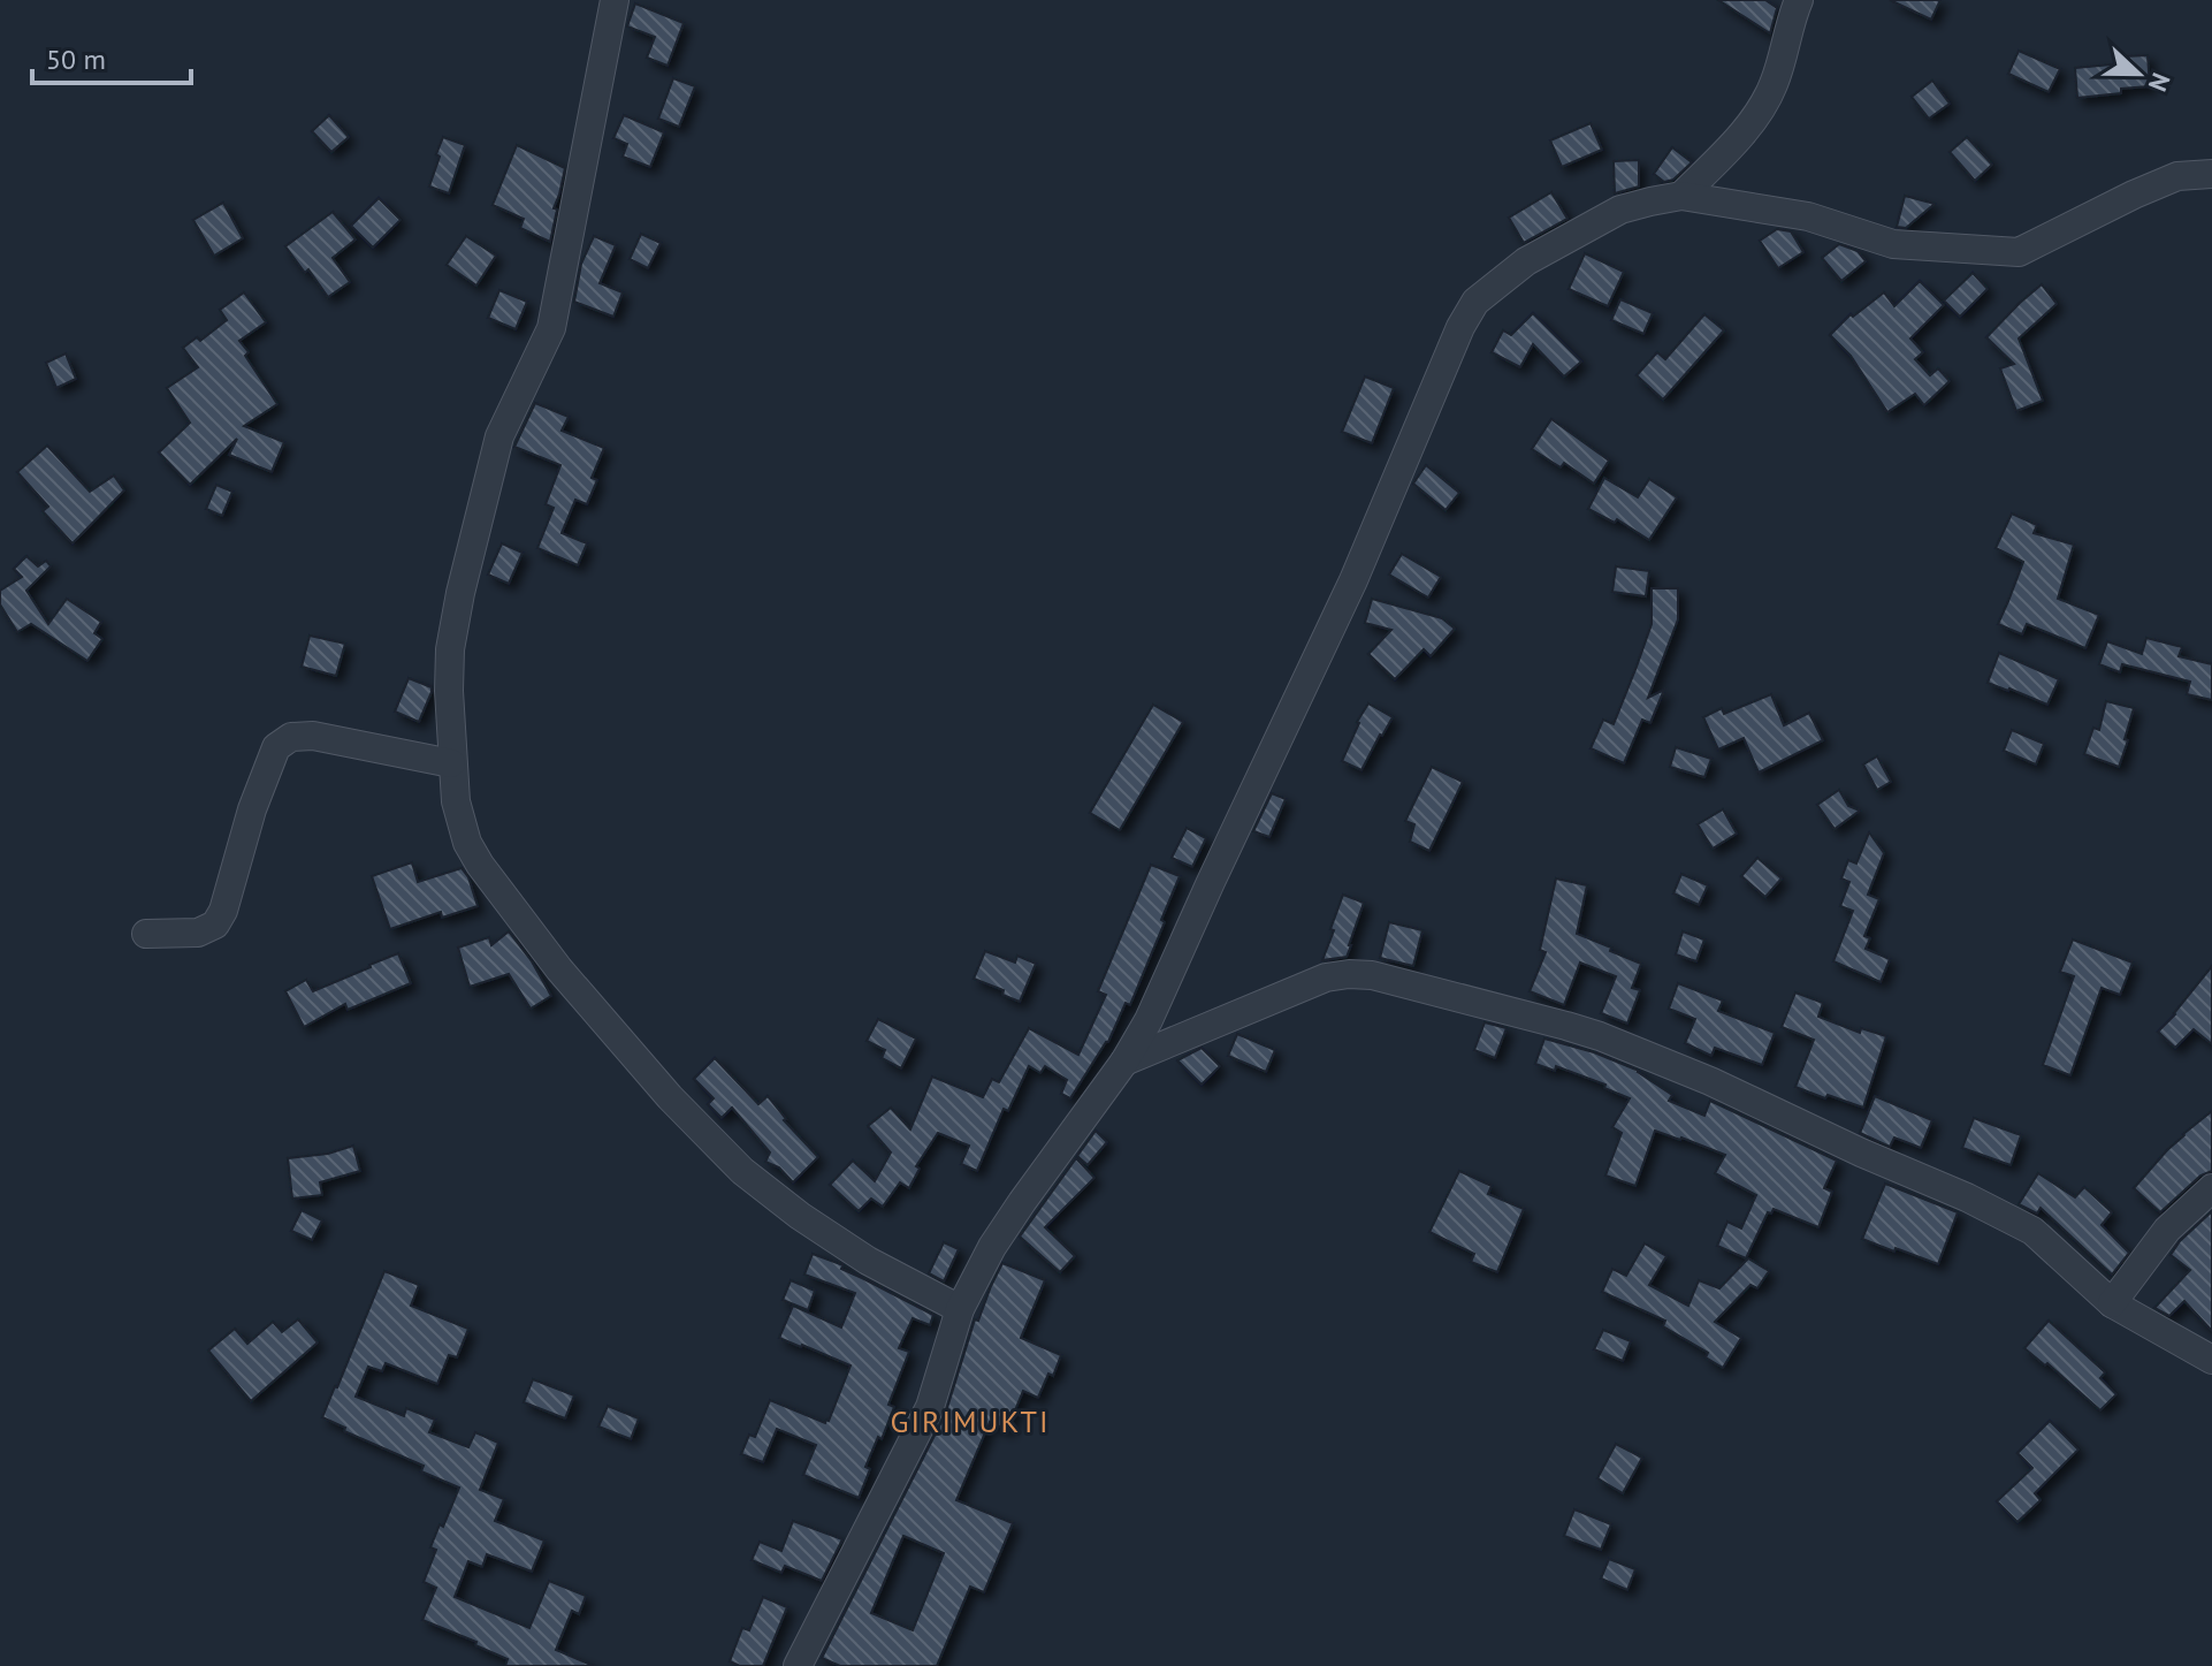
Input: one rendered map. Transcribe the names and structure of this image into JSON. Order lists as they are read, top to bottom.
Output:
{
  "districts": ["GIRIMUKTI"],
  "scale_bar": "50 m",
  "north": "right"
}
